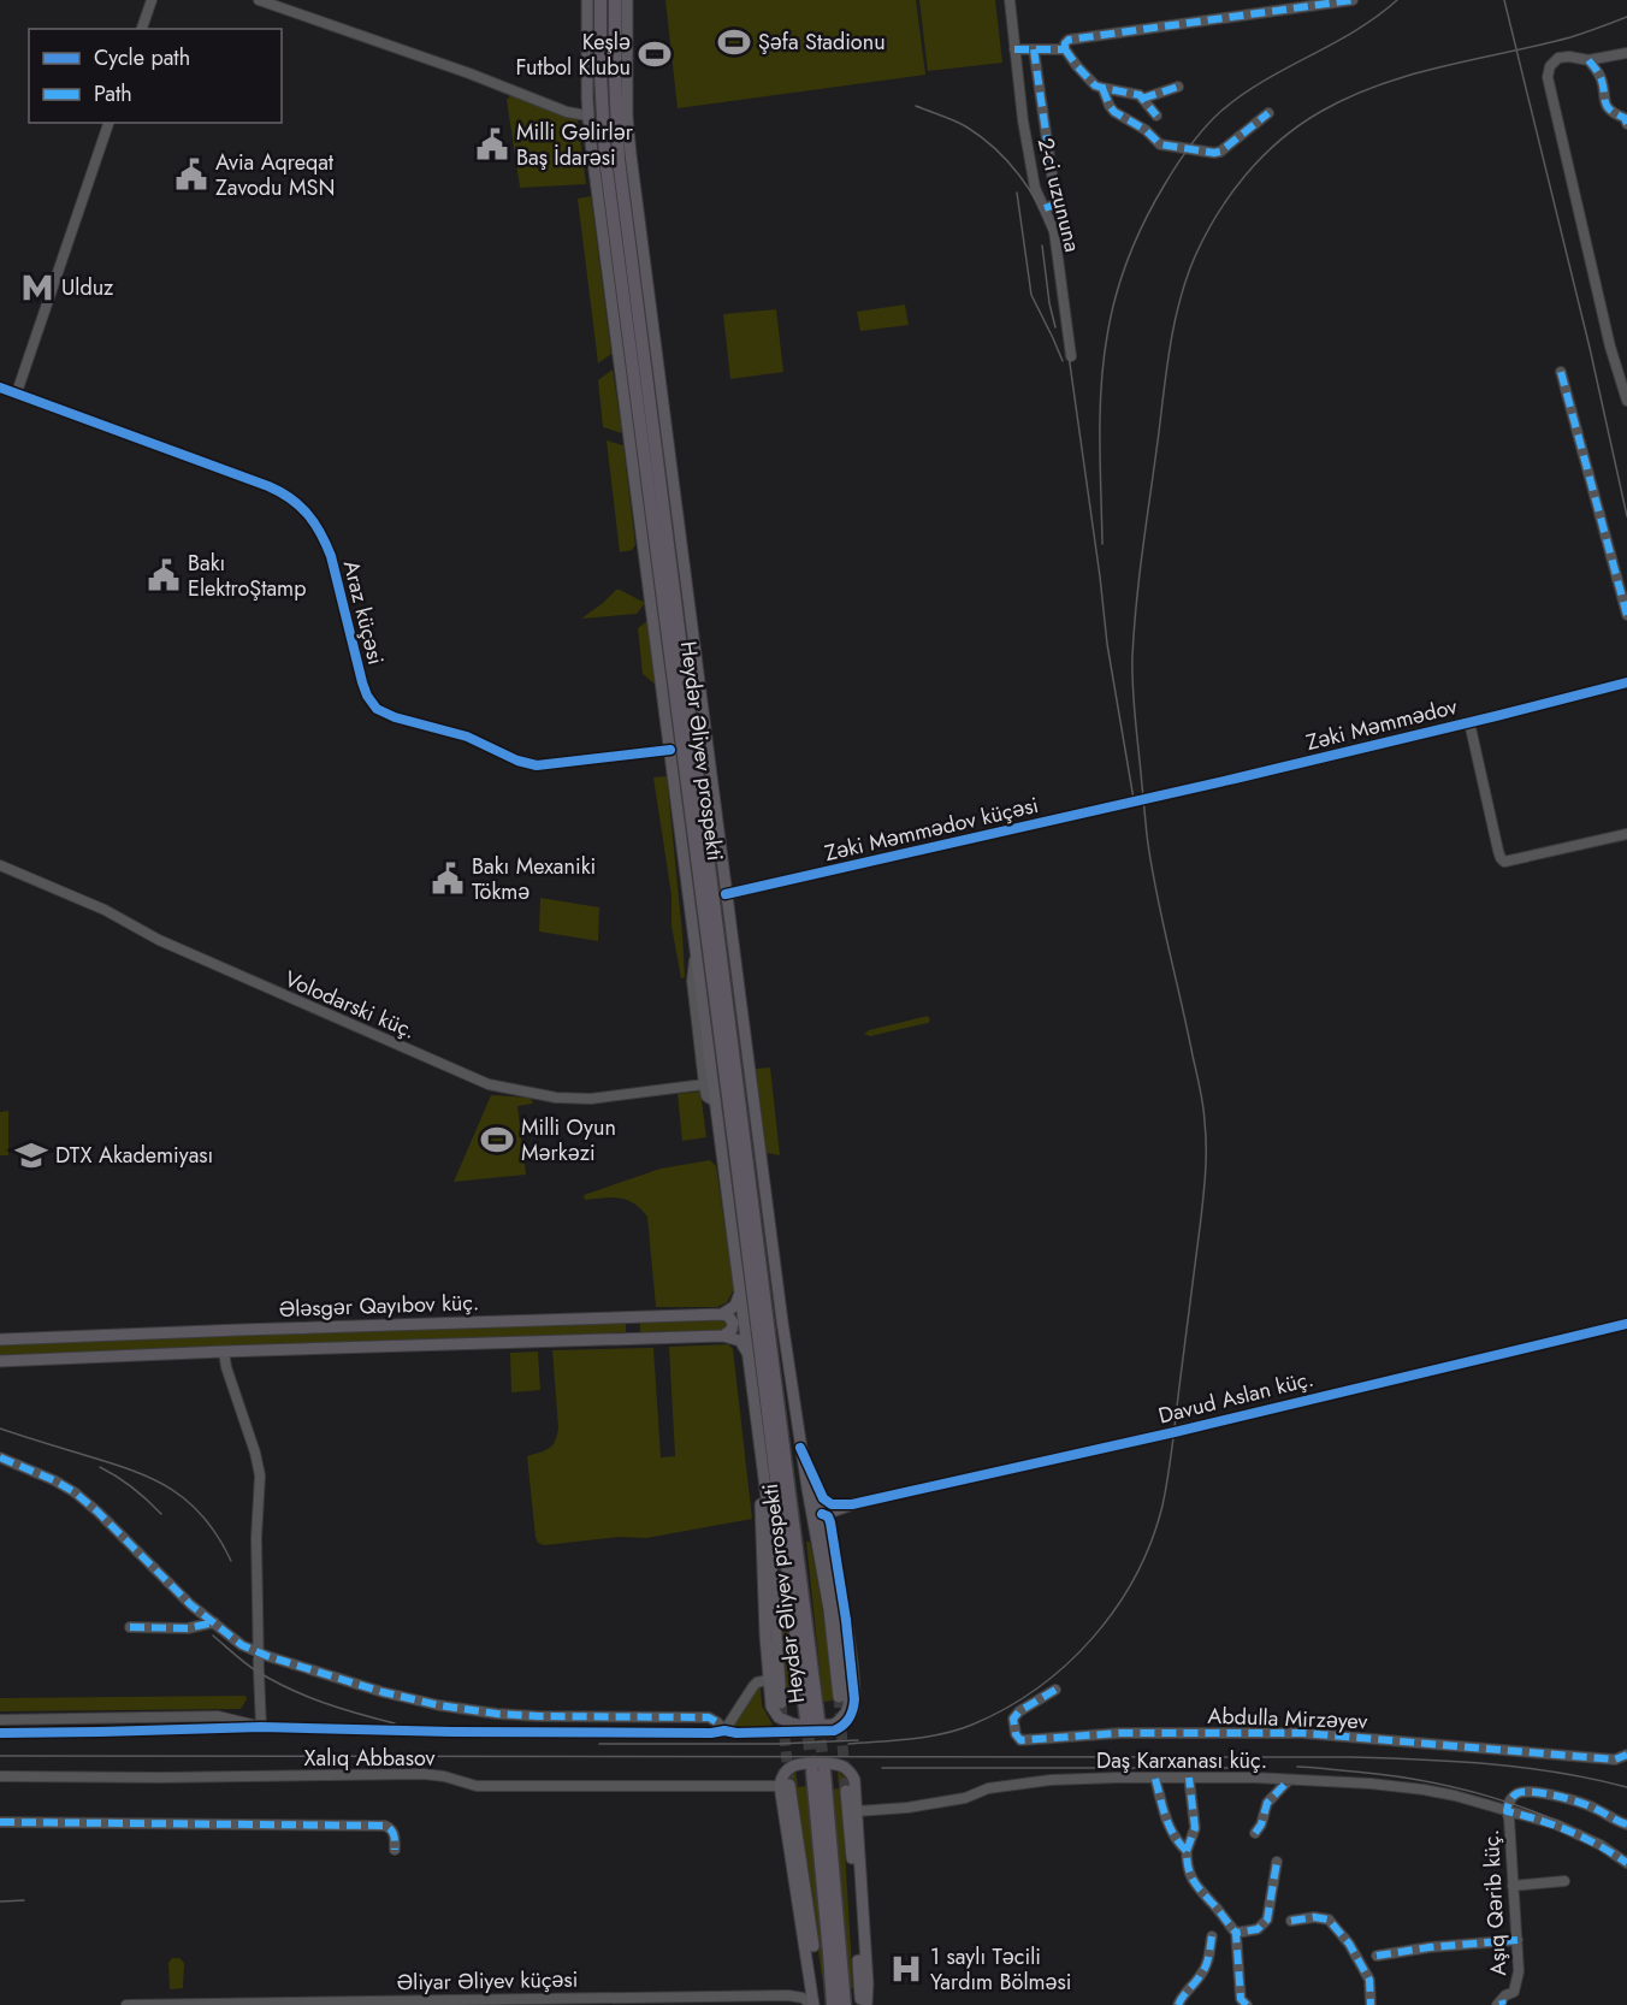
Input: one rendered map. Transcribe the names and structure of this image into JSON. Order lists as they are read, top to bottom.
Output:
{
  "streets": {
    "highway": ["Heydər Əliyev prospekti"],
    "main road": ["Ələsgər Qayıbov küç."],
    "street": [
      "2-ci uzununa",
      "Araz küçəsi",
      "Zəki Məmmədov",
      "Zəki Məmmədov küçəsi",
      "Volodarski küç.",
      "Davud Aslan küç.",
      "Abdulla Mirzəyev",
      "Xalıq Abbasov",
      "Daş Karxanası küç.",
      "Aşıq Qərib küç.",
      "Əliyar Əliyev küçəsi"
    ]
  },
  "crossings": [
    ["Zəki Məmmədov", "Zəki Məmmədov küçəsi"],
    ["Daş Karxanası küç.", "Aşıq Qərib küç."]
  ],
  "places": {
    "sports": ["Şəfa Stadionu", "Keşlə Futbol Klubu", "Milli Oyun Mərkəzi"],
    "public building": [
      "Milli Gəlirlər Baş İdarəsi",
      "Avia Aqreqat Zavodu MSN",
      "Bakı ElektroŞtamp",
      "Bakı Mexaniki Tökmə"
    ],
    "metro station": ["Ulduz"],
    "school or university": ["DTX Akademiyası"],
    "hospital": ["1 saylı Təcili Yardım Bölməsi"]
  },
  "legend": ["Cycle path", "Path"]
}
